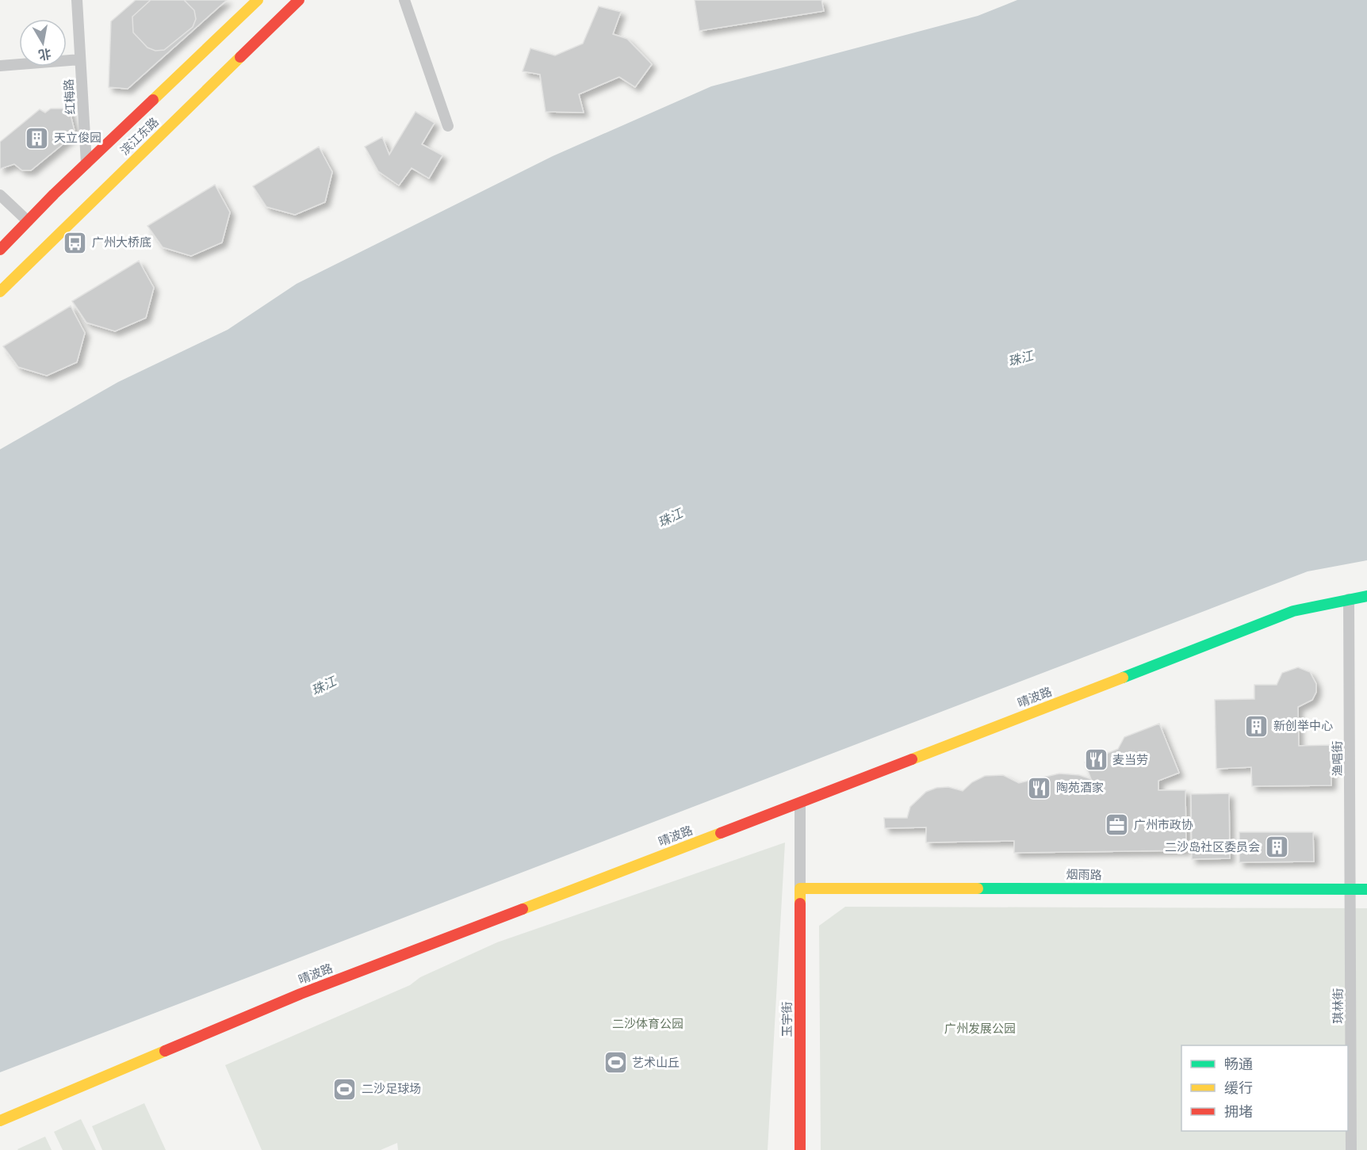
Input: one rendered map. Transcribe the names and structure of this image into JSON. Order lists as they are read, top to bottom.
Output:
{
  "streets": {
    "main road": [
      "滨江东路",
      "晴波路",
      "烟雨路",
      "玉宇街"
    ],
    "street": ["红梅路", "渔唱街", "琪林街"]
  },
  "crossings": [
    ["红梅路", "滨江东路"],
    ["晴波路", "渔唱街"],
    ["渔唱街", "烟雨路"],
    ["渔唱街", "琪林街"],
    ["烟雨路", "琪林街"],
    ["烟雨路", "玉宇街"]
  ],
  "water": ["珠江"],
  "parks": ["二沙体育公园", "广州发展公园"],
  "places": {
    "building": ["天立俊园", "新创举中心", "二沙岛社区委员会"],
    "bus stop": ["广州大桥底"],
    "restaurant": ["麦当劳", "陶苑酒家"],
    "office": ["广州市政协"],
    "sports": ["艺术山丘", "二沙足球场"]
  },
  "legend": ["畅通", "缓行", "拥堵"],
  "north": "bottom"
}
